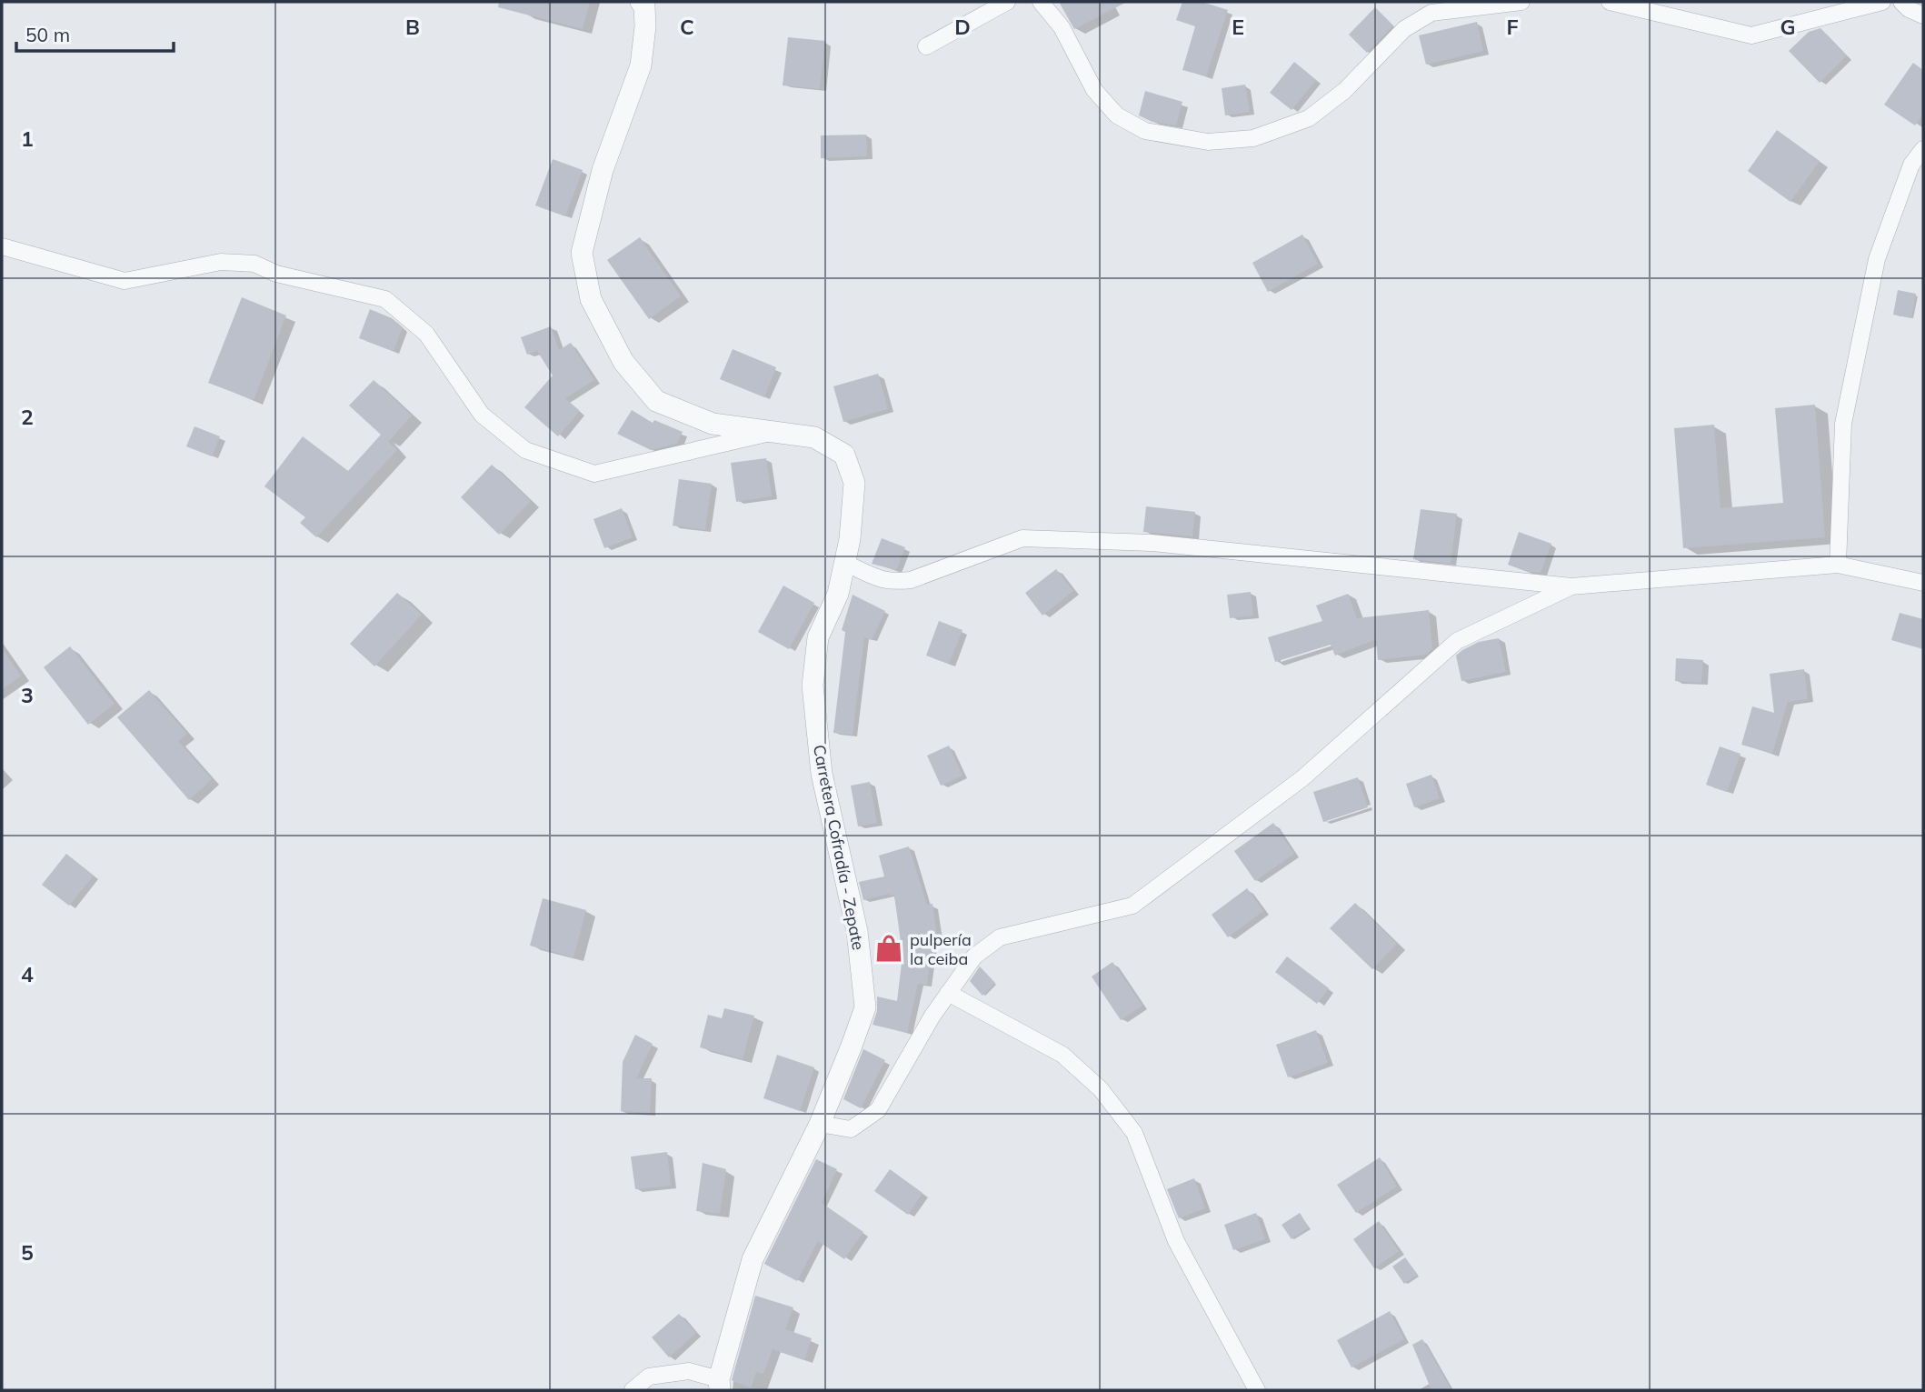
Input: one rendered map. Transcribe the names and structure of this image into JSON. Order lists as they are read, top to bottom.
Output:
{
  "streets": {
    "street": ["Carretera Cofradía - Zepate"]
  },
  "places": {
    "shop": ["pulpería la ceiba"]
  },
  "scale_bar": "50 m",
  "grid": {
    "columns": [
      "B",
      "C",
      "D",
      "E",
      "F",
      "G"
    ],
    "rows": [
      "1",
      "2",
      "3",
      "4",
      "5"
    ]
  }
}
